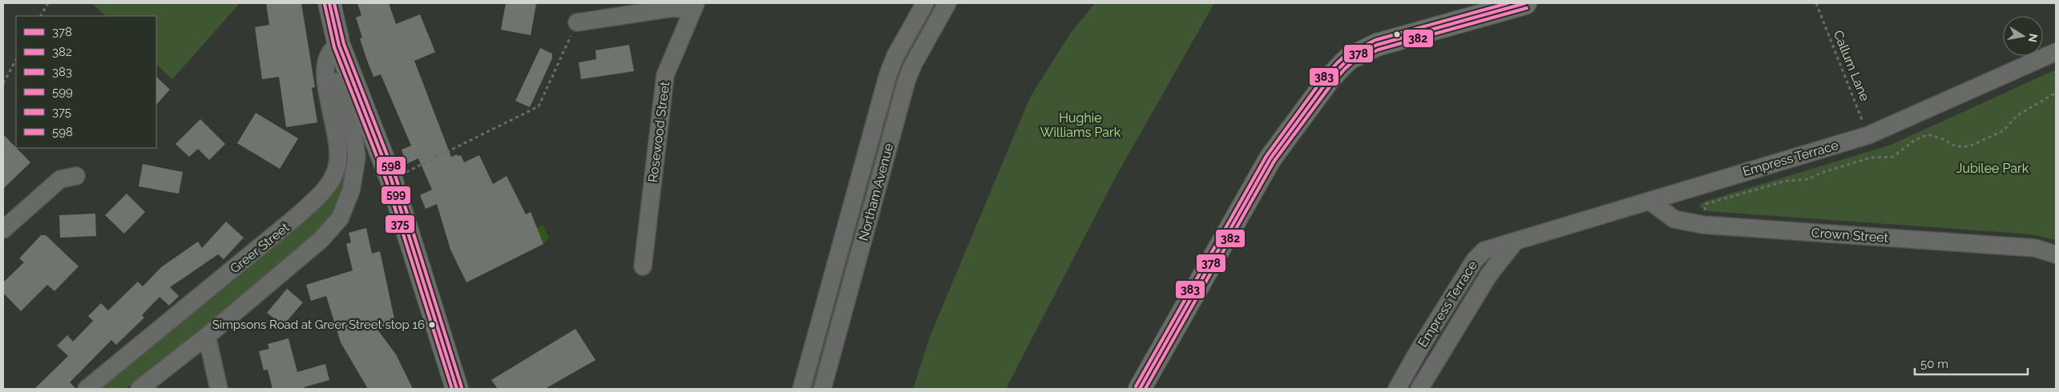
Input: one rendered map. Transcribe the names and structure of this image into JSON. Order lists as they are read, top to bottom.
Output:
{
  "streets": {
    "street": [
      "Rosewood Street",
      "Empress Terrace",
      "Northam Avenue",
      "Crown Street",
      "Greer Street"
    ],
    "path": ["Callum Lane"]
  },
  "crossings": [
    ["Callum Lane", "Empress Terrace"],
    ["Empress Terrace", "Crown Street"]
  ],
  "parks": ["Hughie Williams Park", "Jubilee Park"],
  "places": ["Simpsons Road at Greer Street stop 16"],
  "lines": [
    "transit line 378",
    "transit line 383",
    "transit line 599",
    "transit line 598",
    "transit line 375",
    "transit line 382"
  ],
  "legend": [
    "378",
    "382",
    "383",
    "599",
    "375",
    "598"
  ],
  "scale_bar": "50 m",
  "north": "right"
}
